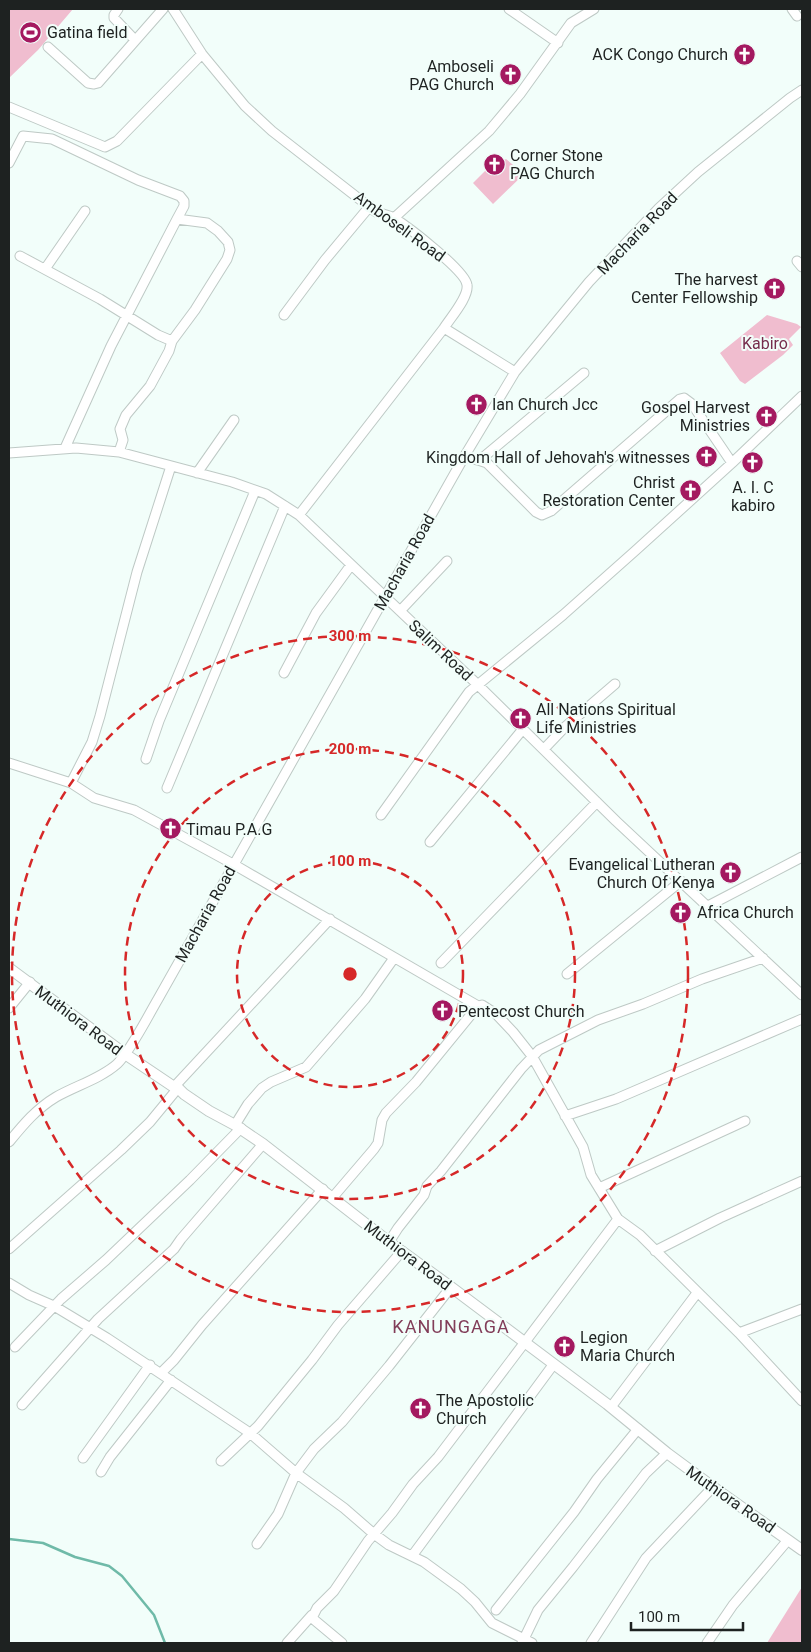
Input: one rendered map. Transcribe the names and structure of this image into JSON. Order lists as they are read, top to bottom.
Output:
{
  "streets": {
    "street": [
      "Amboseli Road",
      "Macharia Road",
      "Salim Road",
      "Muthiora Road"
    ]
  },
  "crossings": [
    ["Amboseli Road", "Salim Road"],
    ["Macharia Road", "Salim Road"],
    ["Macharia Road", "Muthiora Road"]
  ],
  "districts": ["KANUNGAGA"],
  "parks": ["Kabiro"],
  "places": {
    "sports": ["Gatina field"],
    "church": [
      "ACK Congo Church",
      "Amboseli PAG Church",
      "Corner Stone PAG Church",
      "The harvest Center Fellowship",
      "Ian Church Jcc",
      "Gospel Harvest Ministries",
      "Kingdom Hall of Jehovah's witnesses",
      "A. I. C kabiro",
      "Christ Restoration Center",
      "All Nations Spiritual Life Ministries",
      "Timau P.A.G",
      "Evangelical Lutheran Church Of Kenya",
      "Africa Church",
      "Pentecost Church",
      "Legion Maria Church",
      "The Apostolic Church"
    ]
  },
  "scale_bar": "100 m",
  "rings": ["300 m", "200 m", "100 m"]
}
